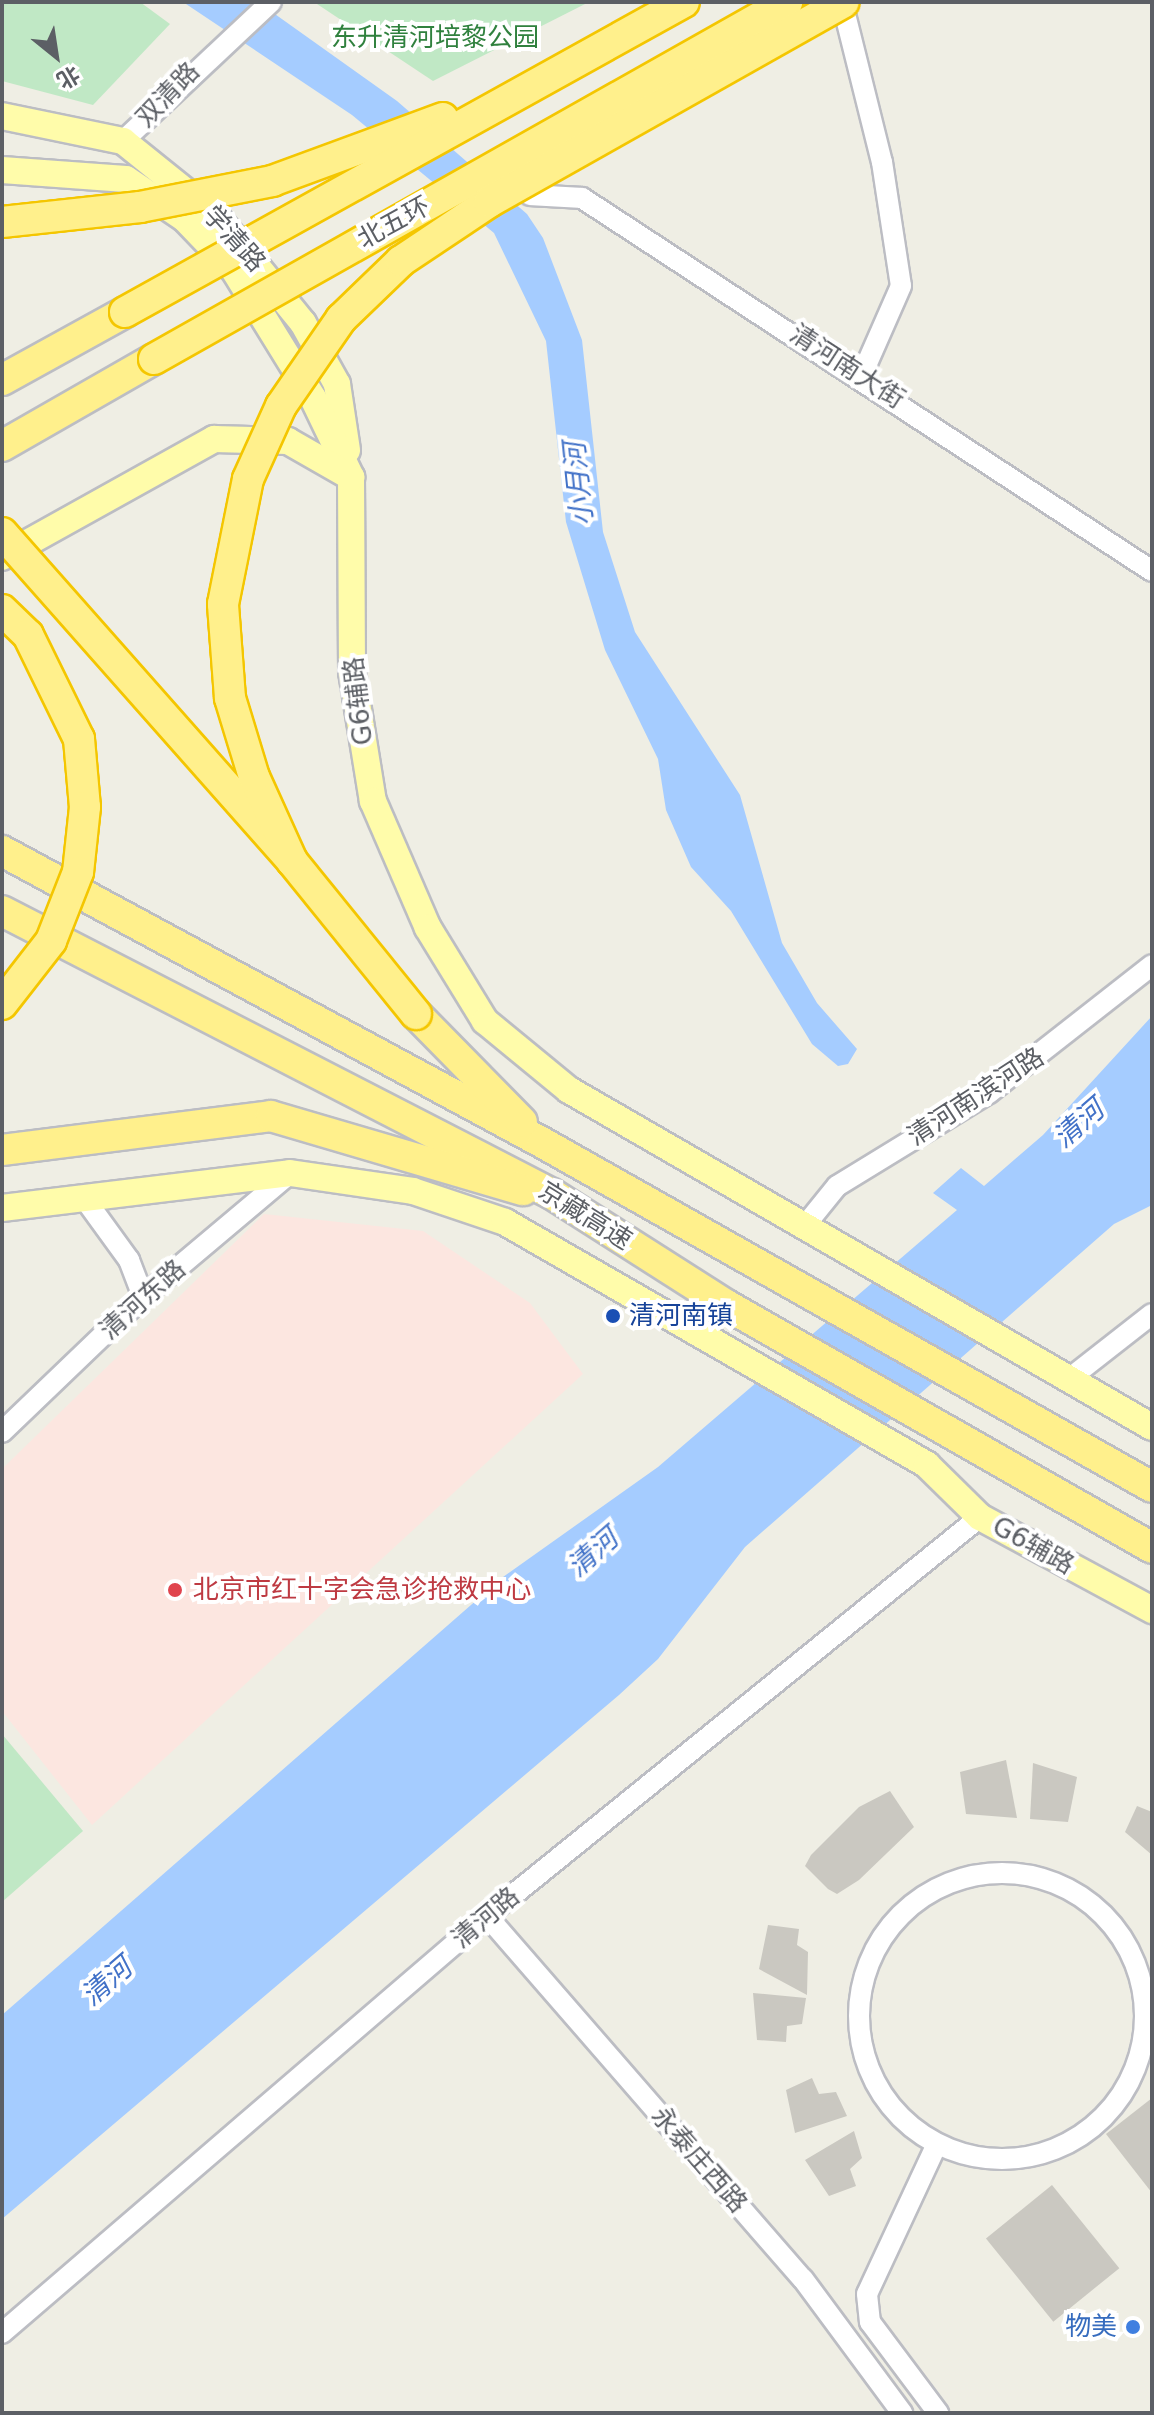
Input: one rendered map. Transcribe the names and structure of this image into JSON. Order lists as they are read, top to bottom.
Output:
{
  "streets": {
    "highway": ["北五环", "京藏高速"],
    "main road": ["学清路", "G6辅路"],
    "street": [
      "双清路",
      "清河南大街",
      "清河南滨河路",
      "清河东路",
      "清河路",
      "永泰庄西路"
    ]
  },
  "crossings": [
    ["双清路", "学清路"],
    ["学清路", "G6辅路"],
    ["G6辅路", "清河南滨河路"],
    ["G6辅路", "清河东路"],
    ["G6辅路", "清河路"],
    ["清河路", "永泰庄西路"]
  ],
  "water": ["小月河", "清河"],
  "parks": ["东升清河培黎公园"],
  "places": ["清河南镇", "北京市红十字会急诊抢救中心", "物美"],
  "north": "bottom right"
}
